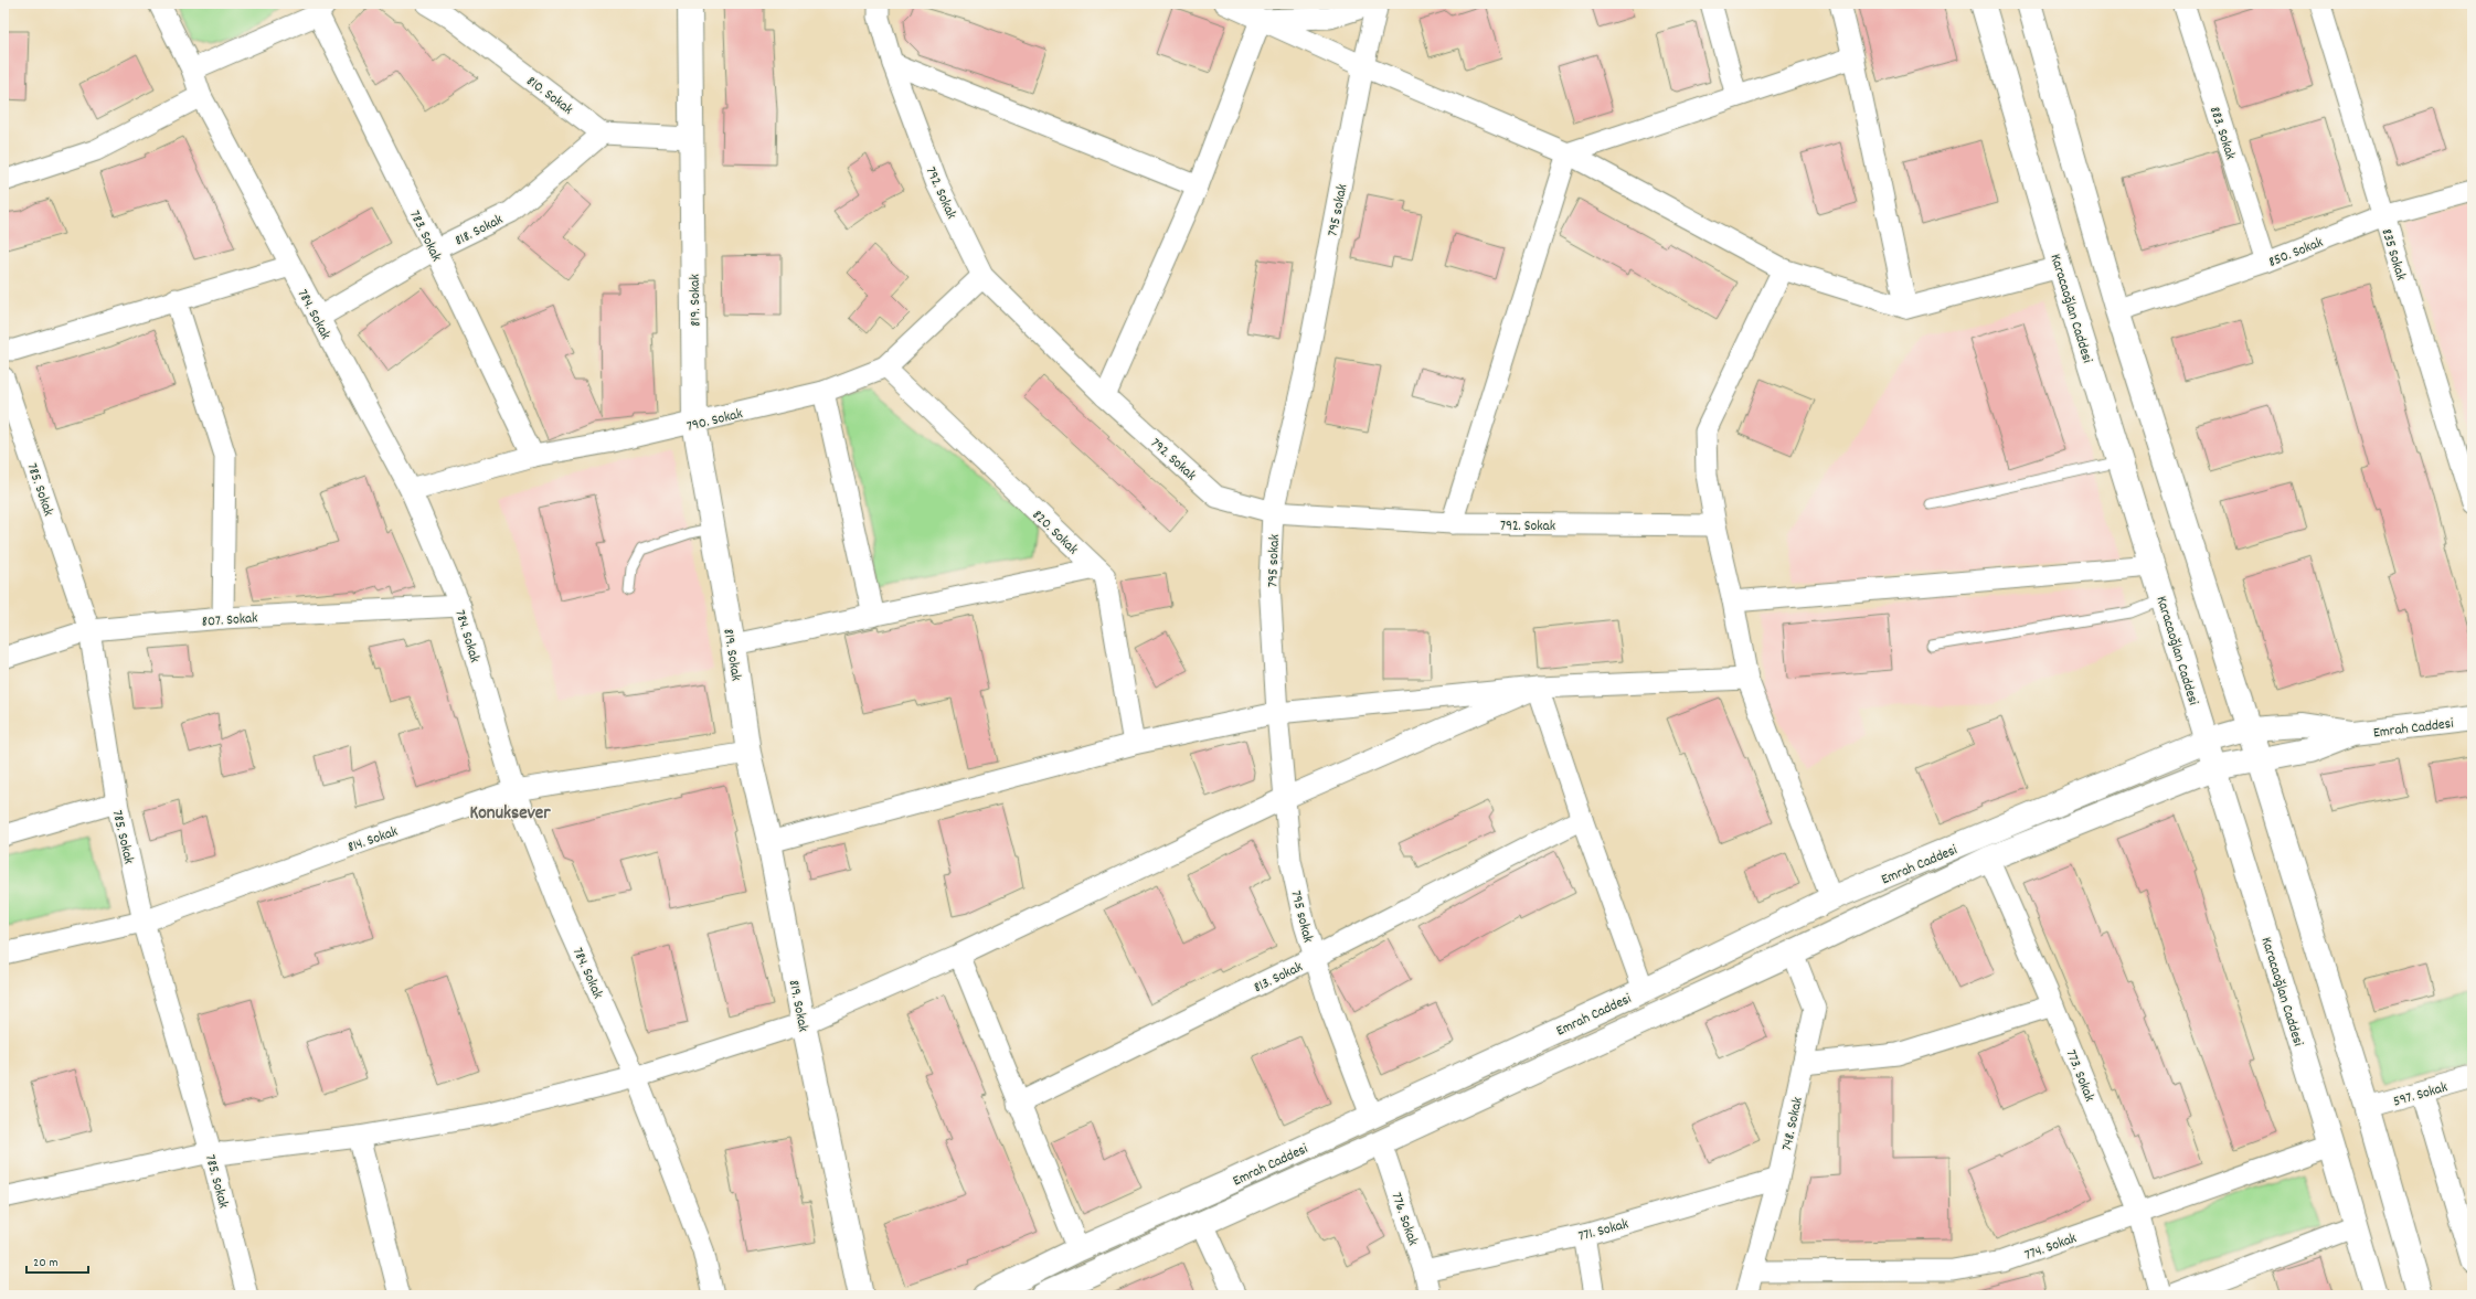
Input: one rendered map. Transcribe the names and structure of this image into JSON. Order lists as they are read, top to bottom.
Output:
{
  "streets": {
    "street": [
      "810. Sokak",
      "883. Sokak",
      "792. Sokak",
      "795 sokak",
      "818. Sokak",
      "783. Sokak",
      "850. Sokak",
      "835 Sokak",
      "819. Sokak",
      "Karacaoğlan Caddesi",
      "784. Sokak",
      "790. Sokak",
      "785. Sokak",
      "820. Sokak",
      "807. Sokak",
      "Emrah Caddesi",
      "814. Sokak",
      "813. Sokak",
      "773. Sokak",
      "597. Sokak",
      "748. Sokak",
      "776. Sokak",
      "771. Sokak",
      "774. Sokak"
    ]
  },
  "crossings": [
    ["810. Sokak", "818. Sokak"],
    ["883. Sokak", "850. Sokak"],
    ["792. Sokak", "795 sokak"],
    ["792. Sokak", "790. Sokak"],
    ["795 sokak", "Emrah Caddesi"],
    ["795 sokak", "813. Sokak"],
    ["818. Sokak", "783. Sokak"],
    ["818. Sokak", "784. Sokak"],
    ["783. Sokak", "790. Sokak"],
    ["850. Sokak", "835 Sokak"],
    ["819. Sokak", "790. Sokak"],
    ["819. Sokak", "814. Sokak"],
    ["Karacaoğlan Caddesi", "Emrah Caddesi"],
    ["Karacaoğlan Caddesi", "774. Sokak"],
    ["784. Sokak", "790. Sokak"],
    ["784. Sokak", "807. Sokak"],
    ["784. Sokak", "814. Sokak"],
    ["790. Sokak", "820. Sokak"],
    ["785. Sokak", "807. Sokak"],
    ["785. Sokak", "814. Sokak"],
    ["Emrah Caddesi", "773. Sokak"],
    ["Emrah Caddesi", "748. Sokak"],
    ["Emrah Caddesi", "776. Sokak"],
    ["773. Sokak", "774. Sokak"],
    ["748. Sokak", "771. Sokak"],
    ["748. Sokak", "774. Sokak"],
    ["776. Sokak", "771. Sokak"]
  ],
  "districts": ["Konuksever"],
  "scale_bar": "20 m"
}
